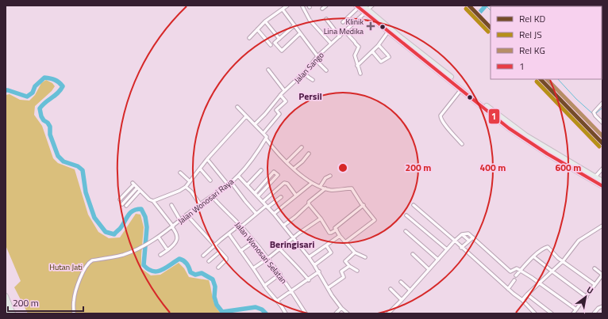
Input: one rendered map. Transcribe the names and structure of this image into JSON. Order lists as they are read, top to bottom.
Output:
{
  "streets": {
    "street": ["Jalan Sango", "Jalan Wonosari Raya", "Jalan Wonosari Selatan"]
  },
  "crossings": [
    ["Jalan Wonosari Raya", "Jalan Wonosari Selatan"]
  ],
  "districts": ["Persil", "Beringisari"],
  "parks": ["Hutan Jati"],
  "places": {
    "health": ["Klinik Lina Medika"]
  },
  "lines": [
    "rail line KD",
    "transit line 1",
    "rail line JS",
    "rail line KG"
  ],
  "legend": [
    "Rel KD",
    "Rel JS",
    "Rel KG",
    "1"
  ],
  "scale_bar": "200 m",
  "north": "top right",
  "rings": ["200 m", "400 m", "600 m"]
}
